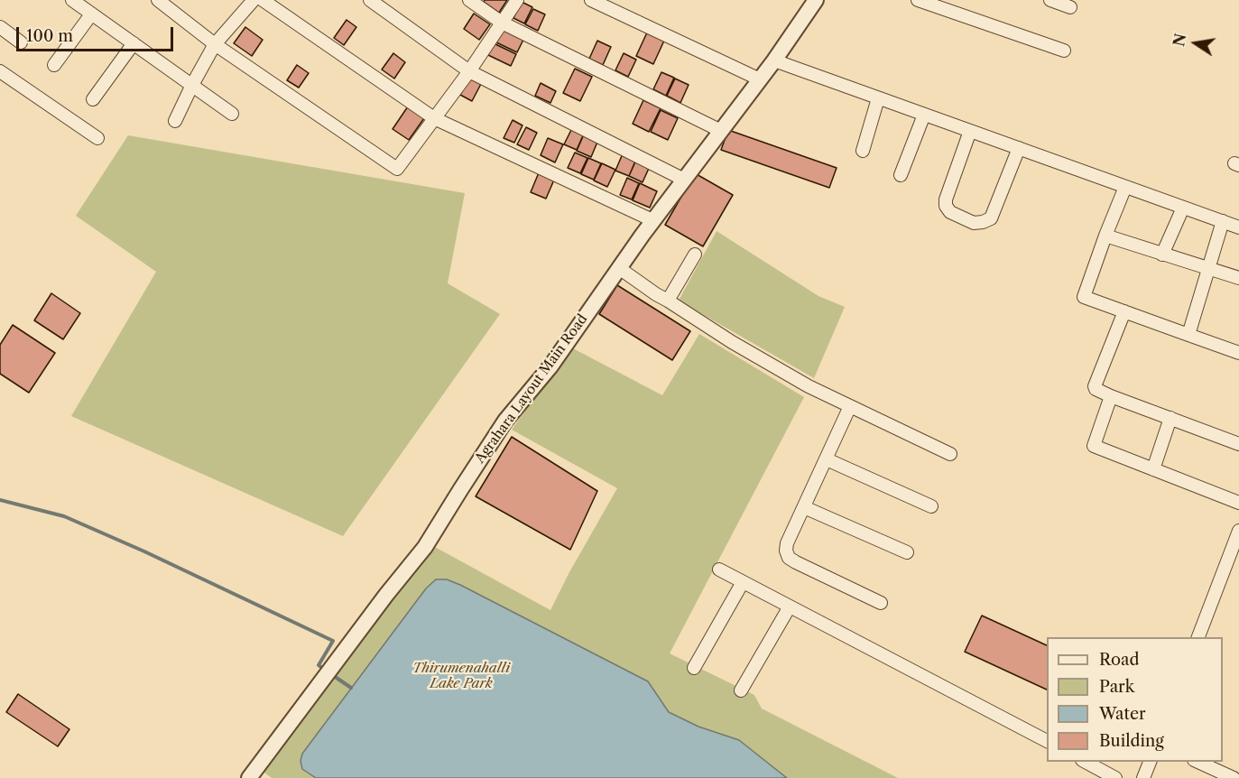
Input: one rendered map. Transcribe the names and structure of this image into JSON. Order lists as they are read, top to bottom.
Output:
{
  "streets": {
    "street": ["Agrahara Layout Main Road"]
  },
  "parks": ["Thirumenahalli Lake Park"],
  "legend": [
    "Road",
    "Park",
    "Water",
    "Building"
  ],
  "scale_bar": "100 m",
  "north": "left"
}
